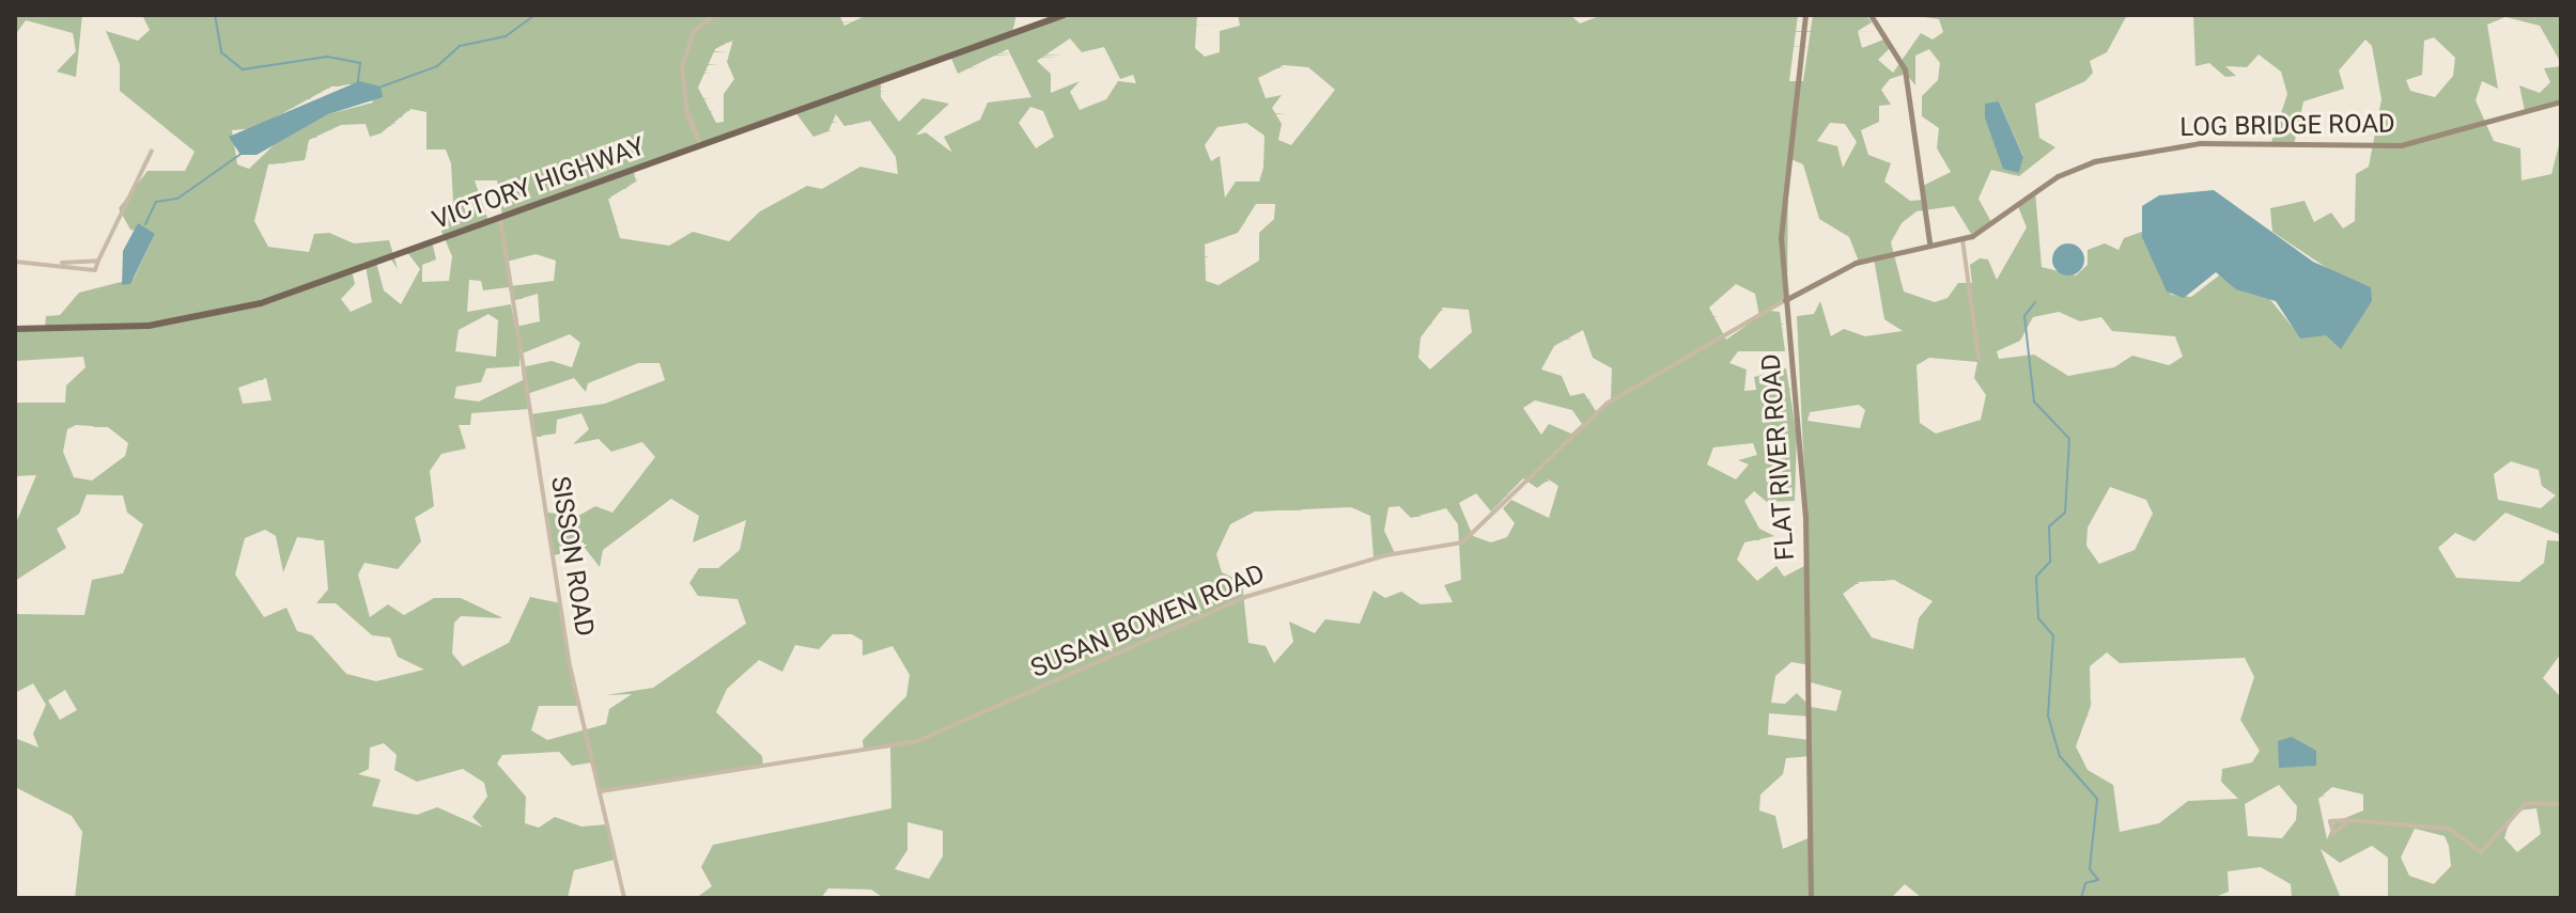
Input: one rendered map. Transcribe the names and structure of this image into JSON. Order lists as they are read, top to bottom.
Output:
{
  "streets": {
    "main road": ["VICTORY HIGHWAY"],
    "street": [
      "LOG BRIDGE ROAD",
      "FLAT RIVER ROAD",
      "SISSON ROAD",
      "SUSAN BOWEN ROAD"
    ]
  },
  "crossings": [
    ["LOG BRIDGE ROAD", "FLAT RIVER ROAD"],
    ["LOG BRIDGE ROAD", "SUSAN BOWEN ROAD"],
    ["VICTORY HIGHWAY", "SISSON ROAD"],
    ["FLAT RIVER ROAD", "SUSAN BOWEN ROAD"],
    ["SISSON ROAD", "SUSAN BOWEN ROAD"]
  ]
}
